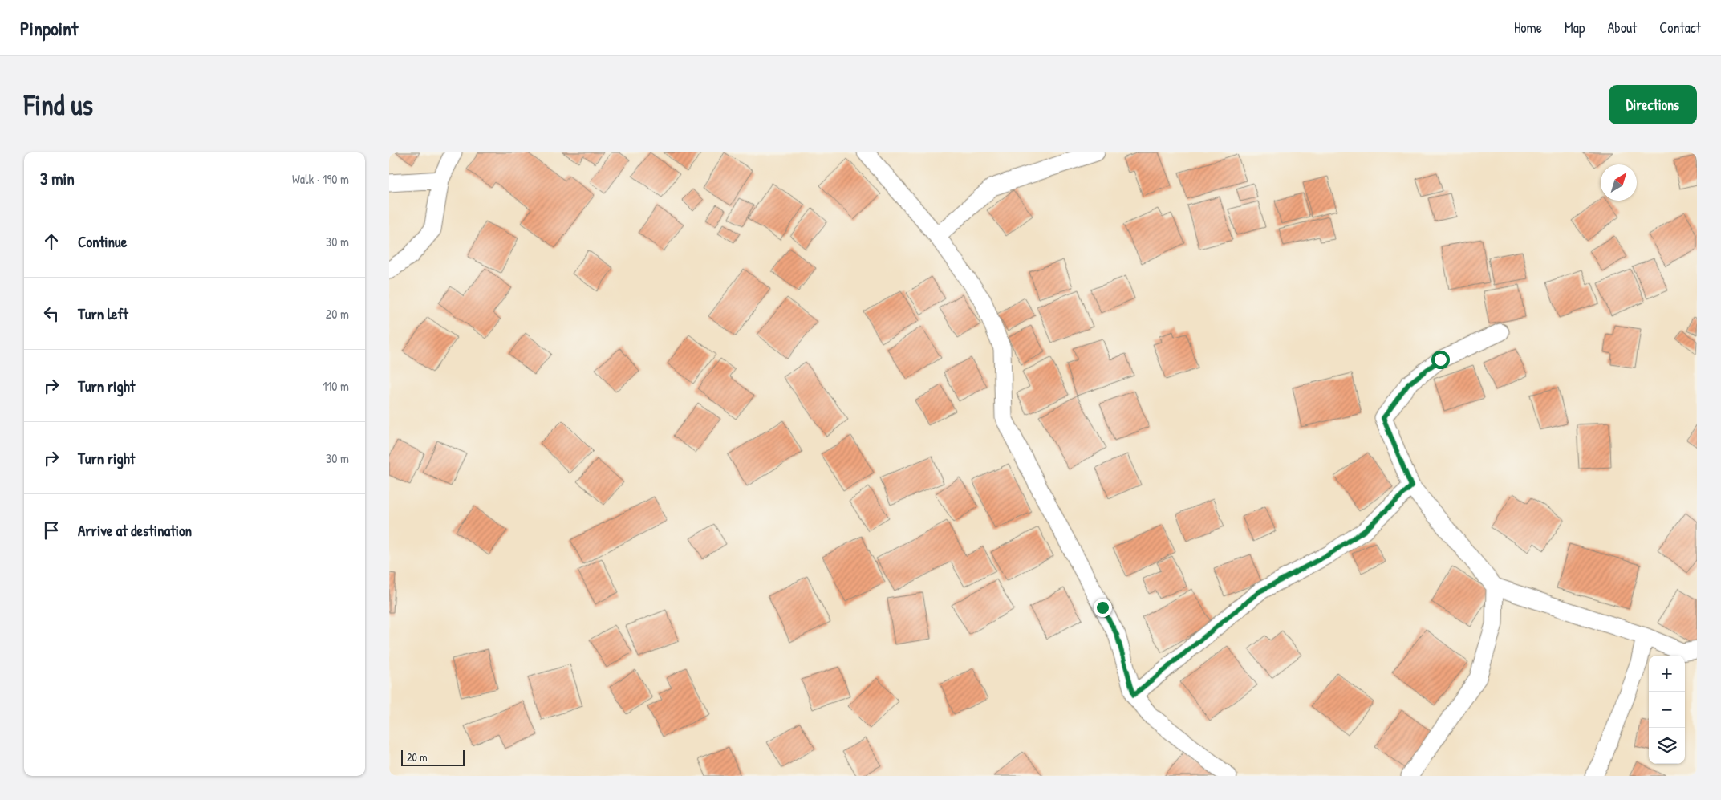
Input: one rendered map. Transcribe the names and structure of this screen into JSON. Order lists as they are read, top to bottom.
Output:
{
  "scale_bar": "20 m",
  "north": "top right",
  "page": {
    "header": "Pinpoint",
    "nav": [
      "Home",
      "Map",
      "About",
      "Contact"
    ],
    "buttons": "Directions",
    "title": "Find us",
    "heading": ["3 min", "Walk · 190 m"],
    "list": [
      ["Continue", "30 m"],
      ["Turn left", "20 m"],
      ["Turn right", "110 m"],
      ["Turn right", "30 m"],
      "Arrive at destination"
    ],
    "map_buttons": ["+", "−"],
    "scale": "20 m"
  }
}
